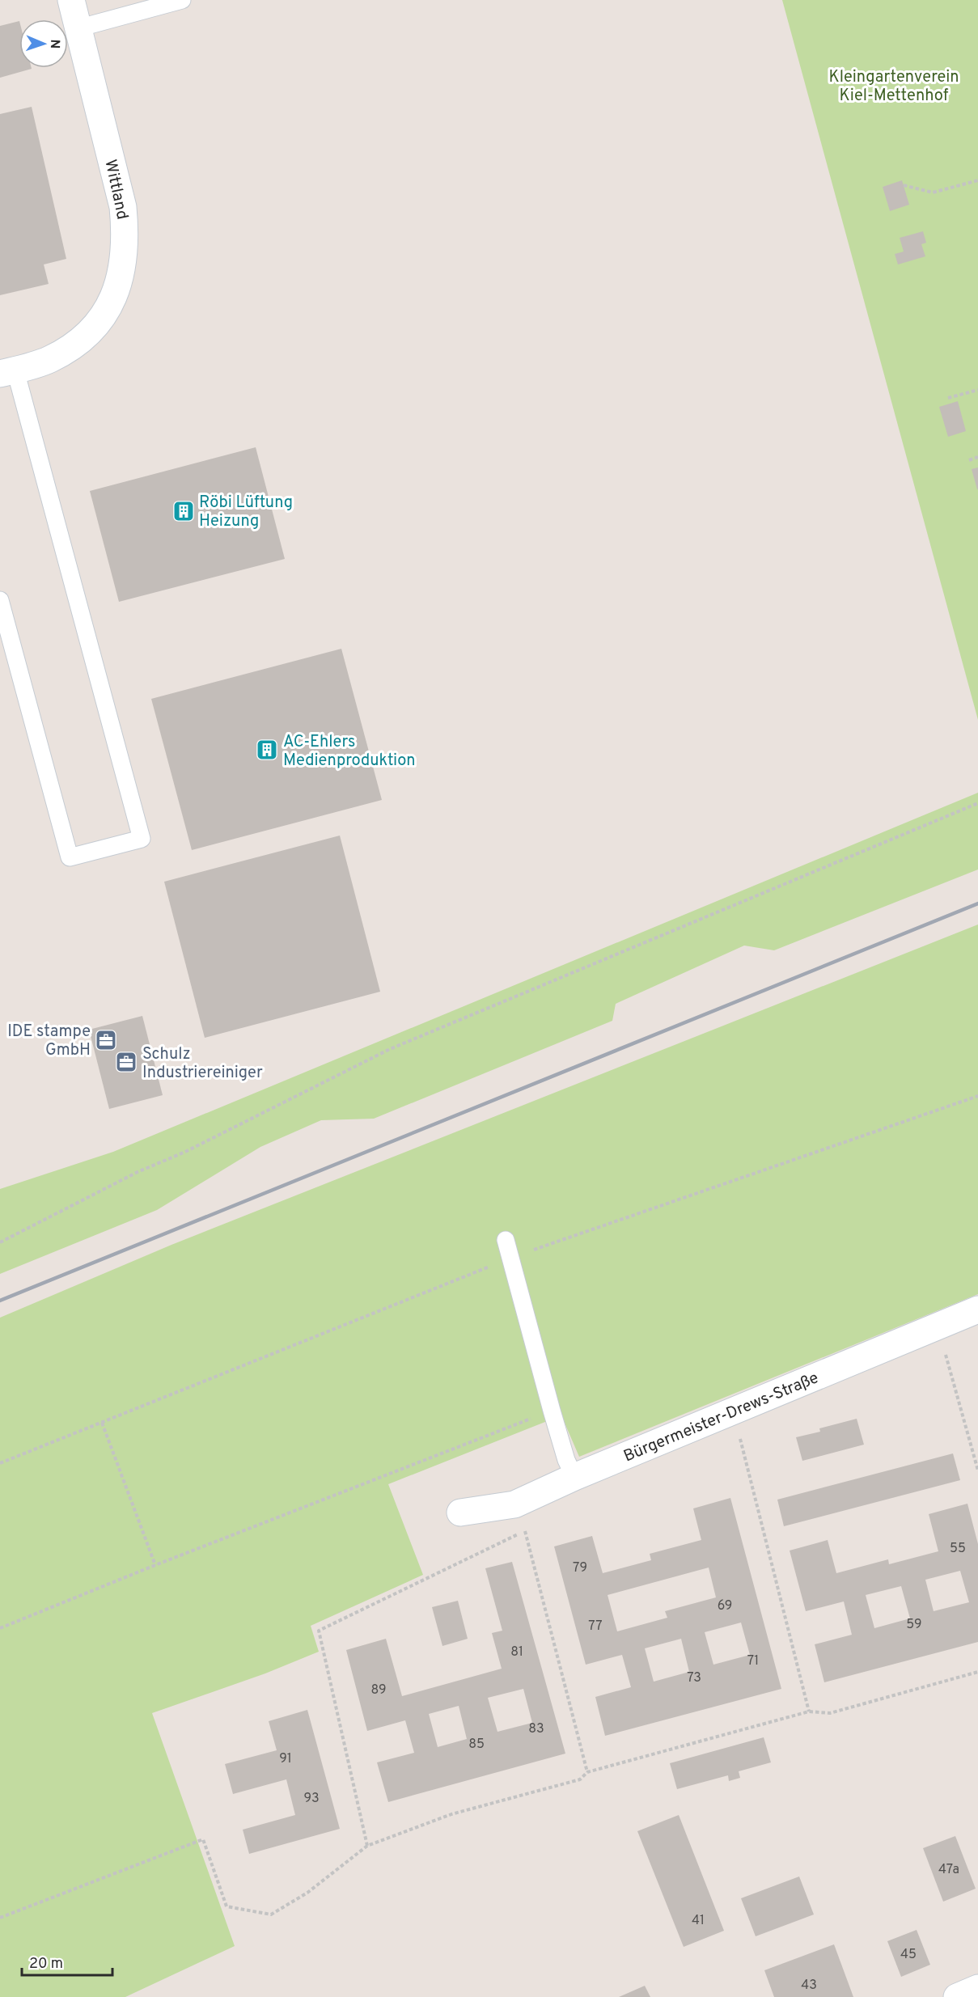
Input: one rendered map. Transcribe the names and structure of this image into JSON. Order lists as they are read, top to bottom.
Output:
{
  "streets": {
    "street": ["Wittland", "Bürgermeister-Drews-Straße"]
  },
  "parks": ["Kleingartenverein Kiel-Mettenhof"],
  "places": {
    "building": ["Röbi Lüftung Heizung", "AC-Ehlers Medienproduktion"],
    "office": ["IDE stampe GmbH", "Schulz Industriereiniger"]
  },
  "house_numbers": [
    "55",
    "79",
    "69",
    "59",
    "77",
    "81",
    "71",
    "73",
    "89",
    "83",
    "85",
    "91",
    "93",
    "47a",
    "41",
    "45",
    "43"
  ],
  "scale_bar": "20 m",
  "north": "right"
}
